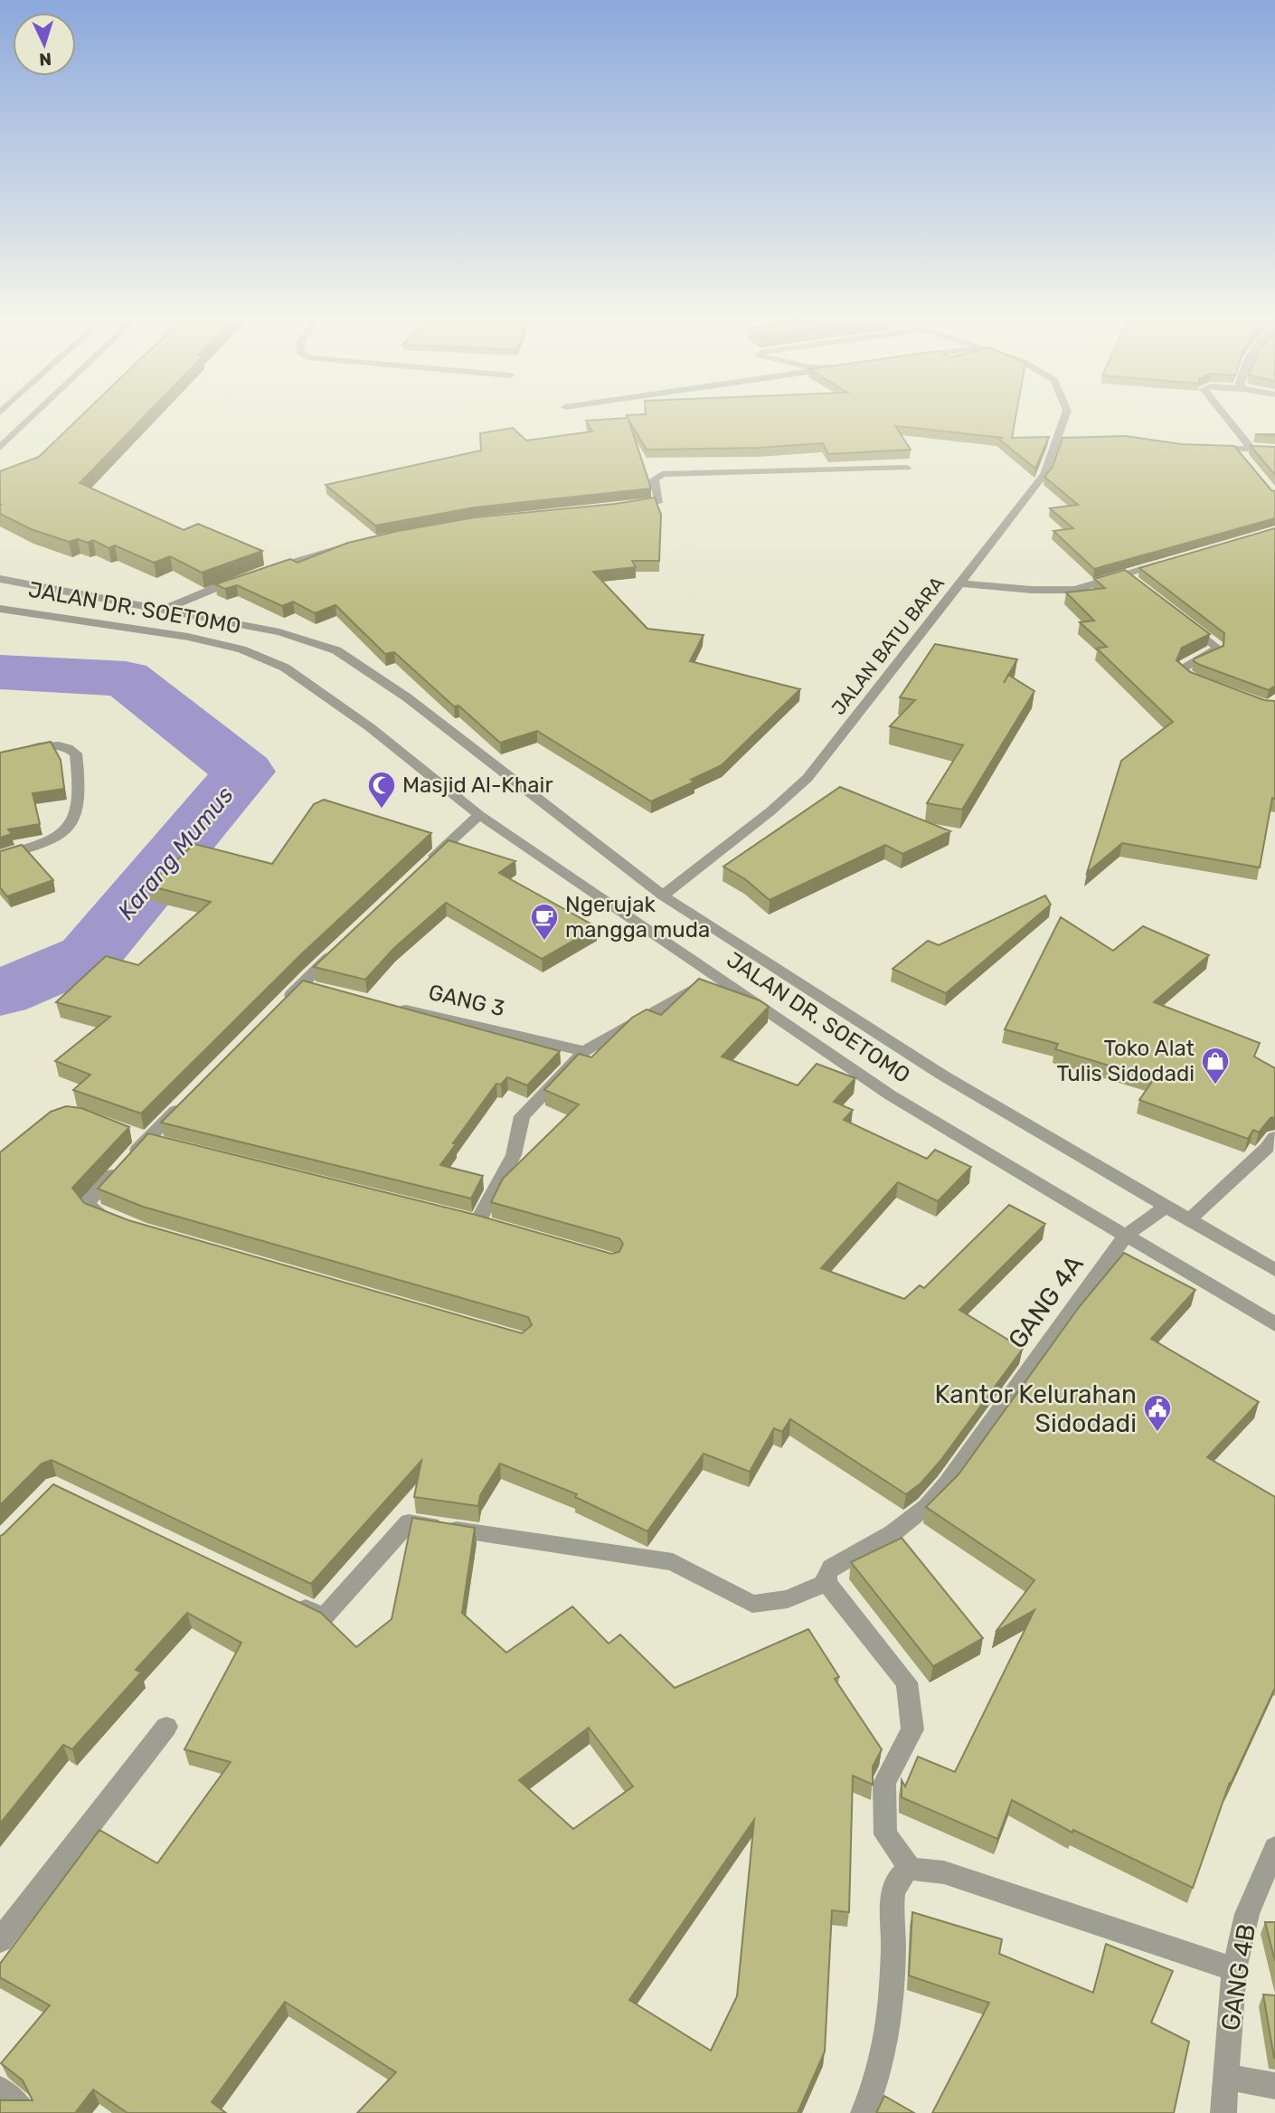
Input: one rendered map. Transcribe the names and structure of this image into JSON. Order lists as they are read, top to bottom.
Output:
{
  "streets": {
    "street": [
      "JALAN DR. SOETOMO",
      "JALAN BATU BARA",
      "GANG 3",
      "GANG 4A",
      "GANG 4B"
    ]
  },
  "crossings": [
    ["JALAN DR. SOETOMO", "JALAN BATU BARA"],
    ["JALAN DR. SOETOMO", "GANG 4A"]
  ],
  "water": ["Karang Mumus"],
  "places": {
    "mosque": ["Masjid Al-Khair"],
    "cafe": ["Ngerujak mangga muda"],
    "shop": ["Toko Alat Tulis Sidodadi"],
    "public building": ["Kantor Kelurahan Sidodadi"]
  },
  "north": "bottom"
}
